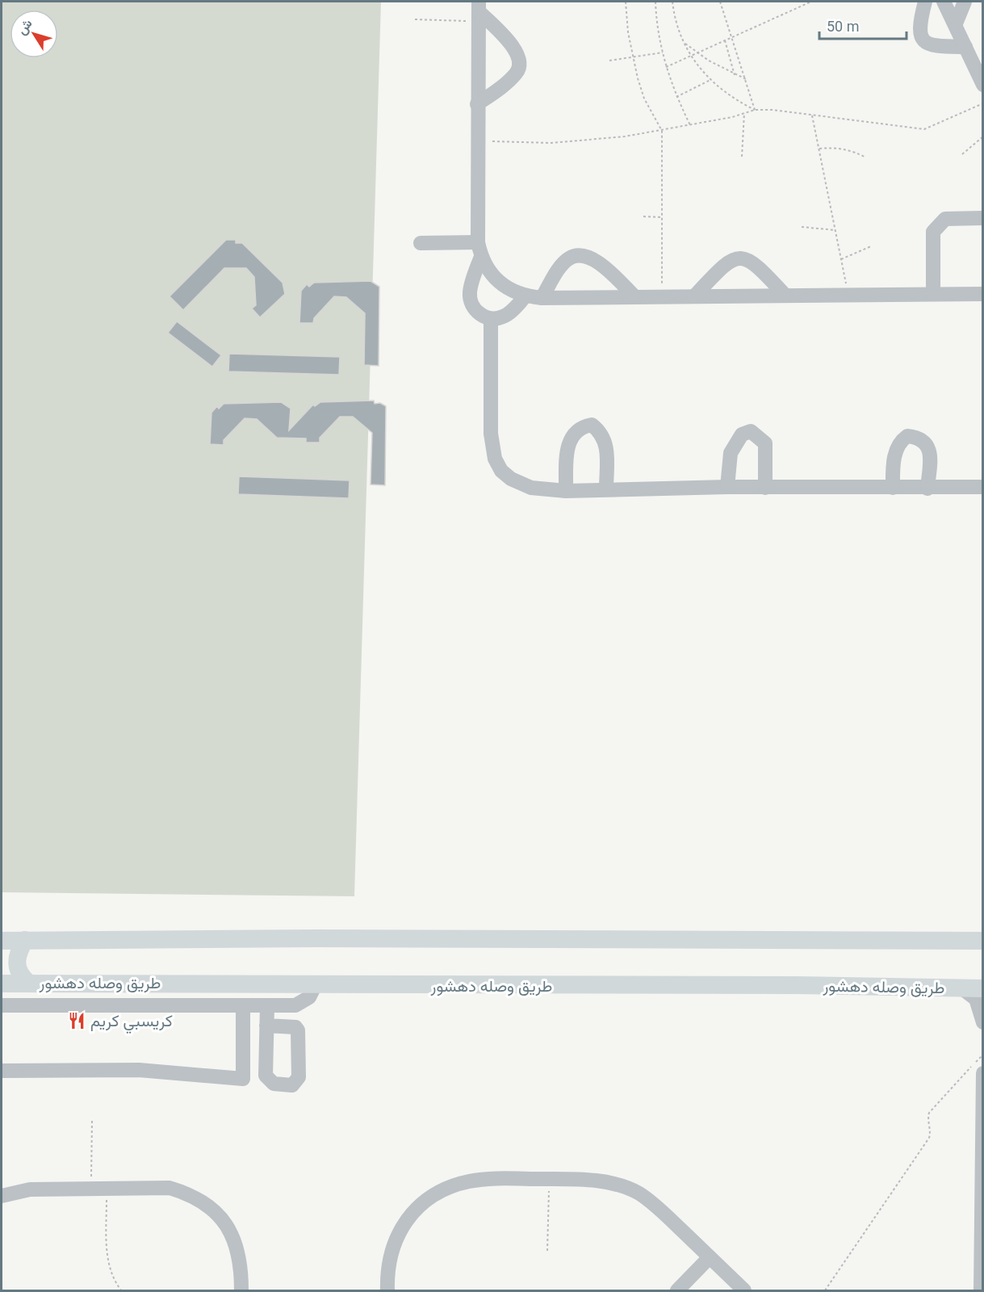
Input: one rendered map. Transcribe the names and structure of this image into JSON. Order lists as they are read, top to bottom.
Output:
{
  "streets": {
    "main road": ["طريق وصله دهشور"]
  },
  "places": {
    "restaurant": ["كريسبي كريم"]
  },
  "scale_bar": "50 m",
  "north": "top left"
}
